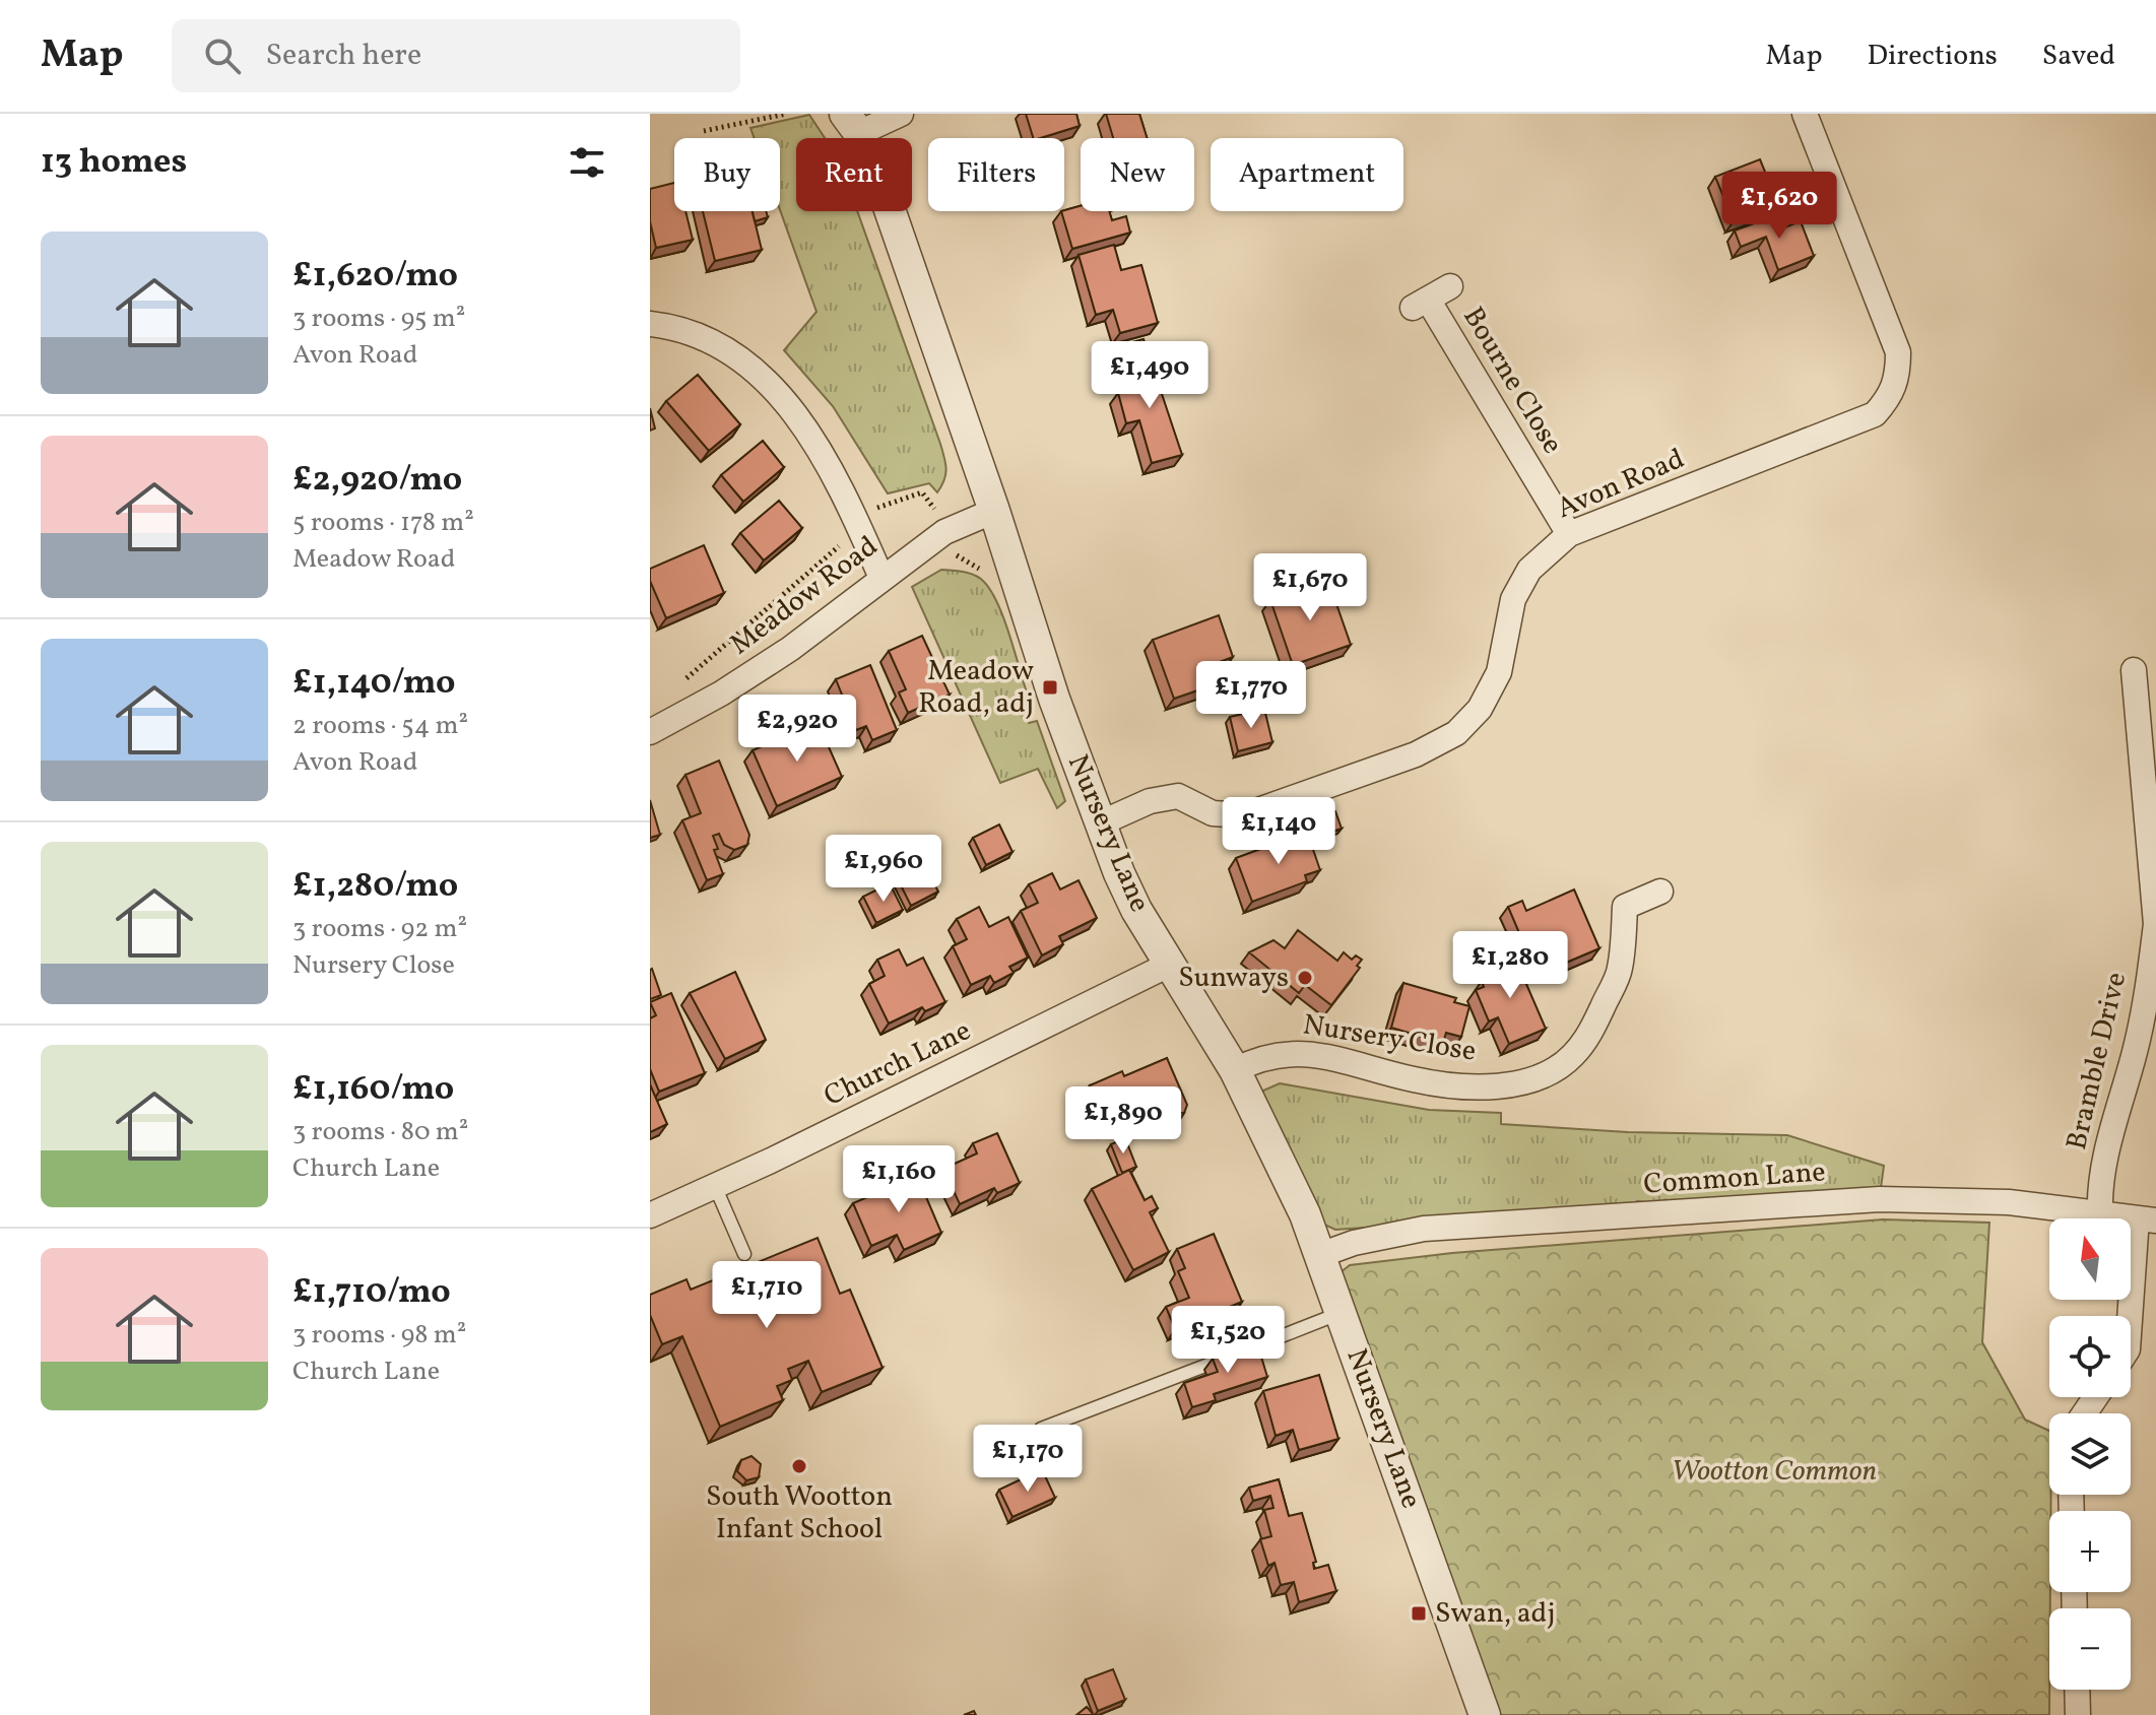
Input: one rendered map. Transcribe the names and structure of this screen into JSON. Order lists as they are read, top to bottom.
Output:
{
  "streets": {
    "street": [
      "Bourne Close",
      "Avon Road",
      "Meadow Road",
      "Nursery Lane",
      "Nursery Close",
      "Bramble Drive",
      "Church Lane",
      "Common Lane"
    ]
  },
  "crossings": [
    ["Bourne Close", "Avon Road"],
    ["Avon Road", "Nursery Lane"],
    ["Meadow Road", "Nursery Lane"],
    ["Nursery Lane", "Nursery Close"],
    ["Nursery Lane", "Church Lane"],
    ["Nursery Lane", "Common Lane"],
    ["Bramble Drive", "Common Lane"]
  ],
  "parks": ["Wootton Common"],
  "places": {
    "transit": ["Meadow Road, adj", "Swan, adj"],
    "other": ["Sunways", "South Wootton Infant School"]
  },
  "north": "top",
  "page": {
    "header": "Map",
    "search": "Search here",
    "nav": ["Map", "Directions", "Saved"],
    "heading": "13 homes",
    "chip": [
      "Buy",
      "Rent",
      "Filters",
      "New",
      "Apartment"
    ],
    "price": [
      "£1,620",
      "£1,490",
      "£1,670",
      "£1,770",
      "£2,920",
      "£1,140",
      "£1,960",
      "£1,280",
      "£1,890",
      "£1,160",
      "£1,710",
      "£1,520",
      "£1,170"
    ],
    "list": [
      {
        "name": "£1,620/mo",
        "note": "3 rooms · 95 m² · Avon Road"
      },
      {
        "name": "£2,920/mo",
        "note": "5 rooms · 178 m² · Meadow Road"
      },
      {
        "name": "£1,140/mo",
        "note": "2 rooms · 54 m² · Avon Road"
      },
      {
        "name": "£1,280/mo",
        "note": "3 rooms · 92 m² · Nursery Close"
      },
      {
        "name": "£1,160/mo",
        "note": "3 rooms · 80 m² · Church Lane"
      },
      {
        "name": "£1,710/mo",
        "note": "3 rooms · 98 m² · Church Lane"
      }
    ],
    "map_buttons": ["+", "−"]
  }
}
